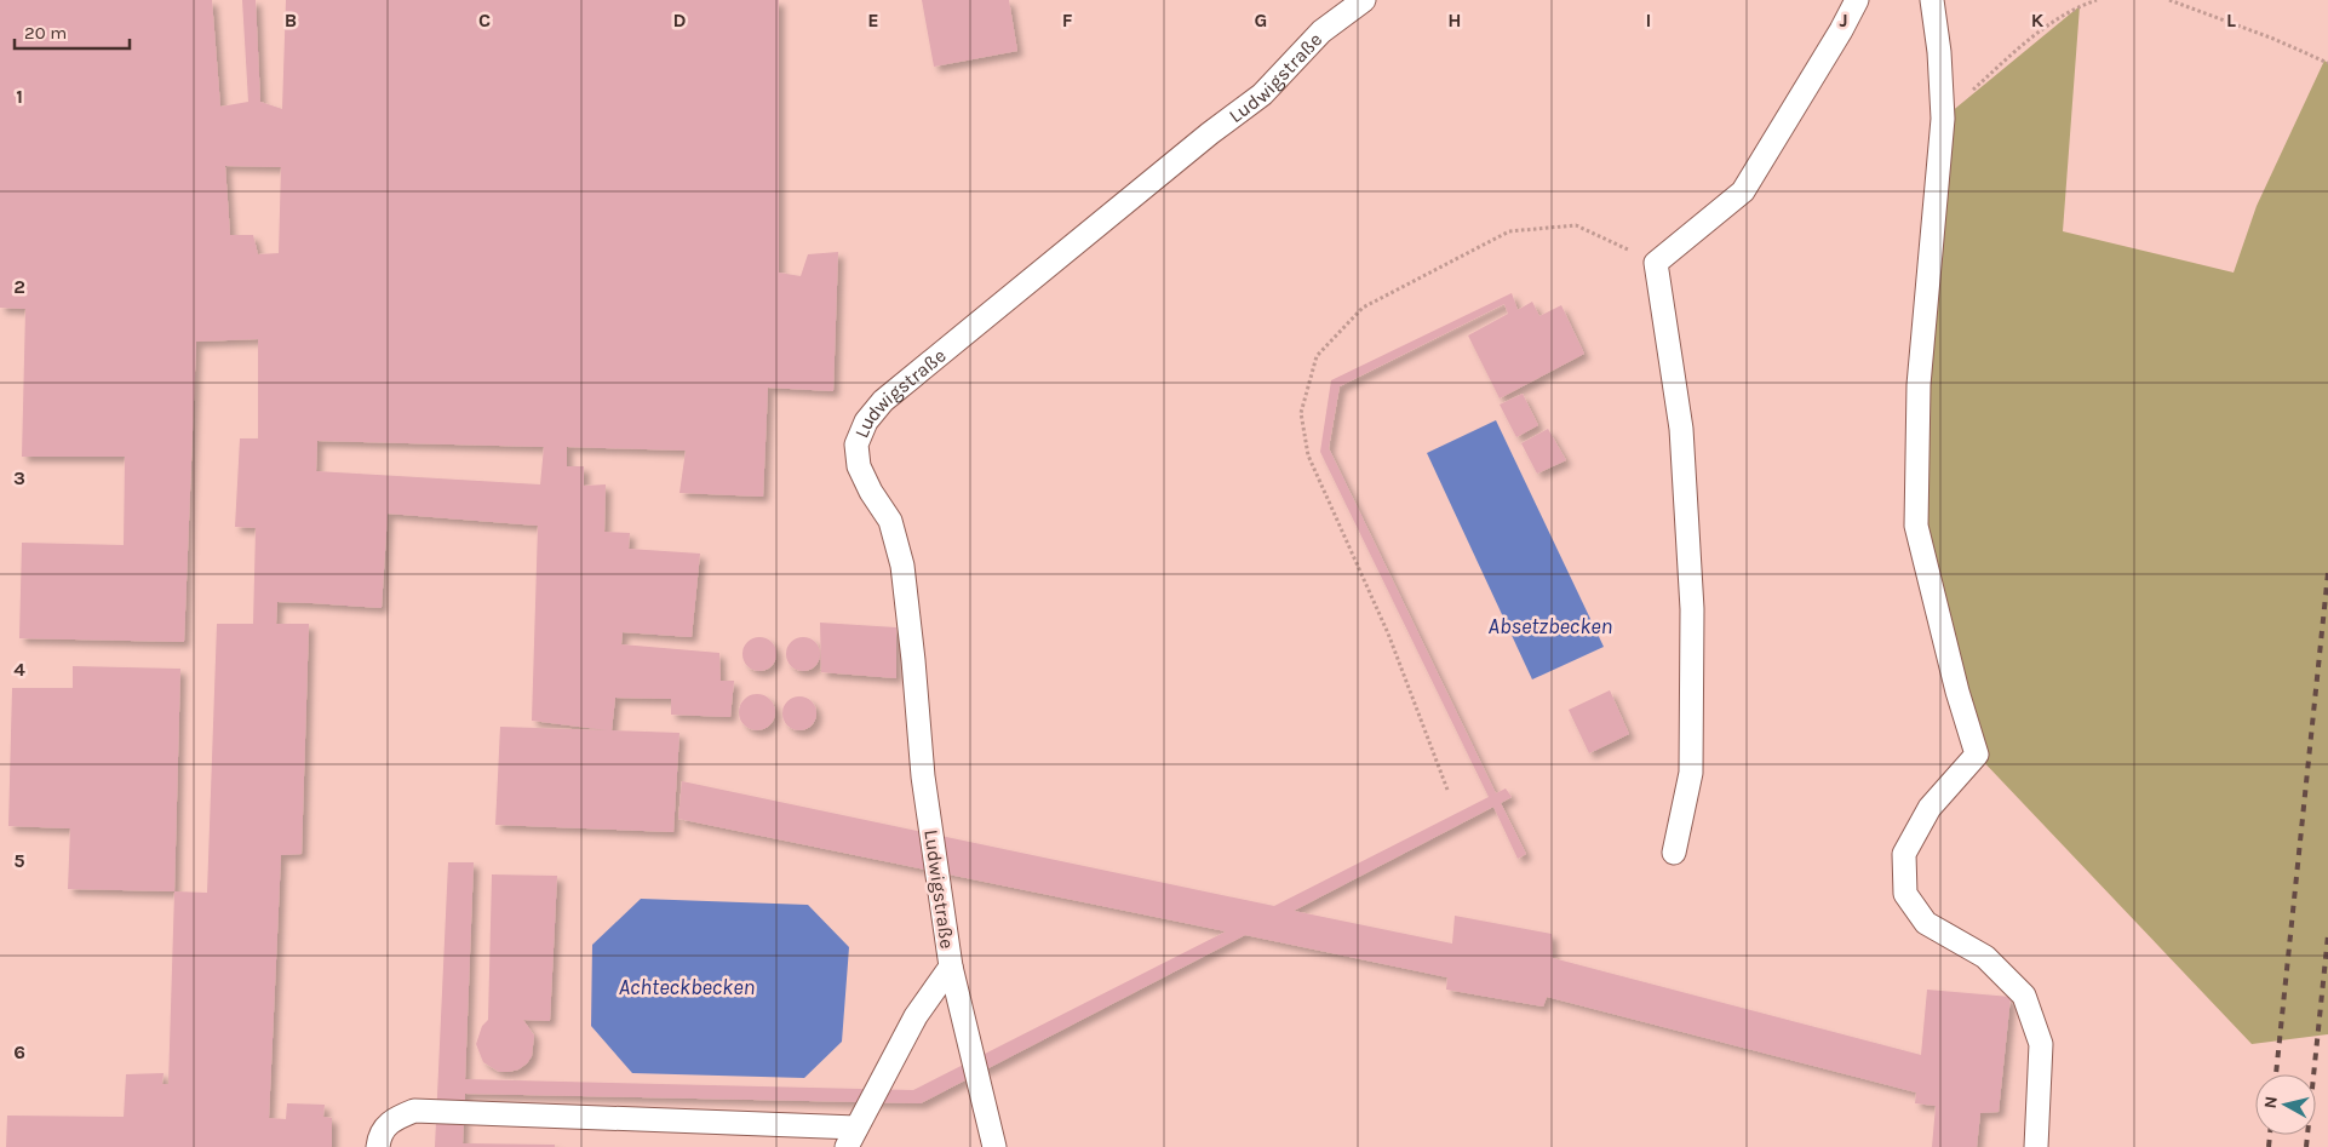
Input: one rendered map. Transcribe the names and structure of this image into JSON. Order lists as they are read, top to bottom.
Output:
{
  "streets": {
    "lane": ["Ludwigstraße"]
  },
  "water": ["Absetzbecken", "Achteckbecken"],
  "scale_bar": "20 m",
  "north": "left",
  "grid": {
    "columns": [
      "B",
      "C",
      "D",
      "E",
      "F",
      "G",
      "H",
      "I",
      "J",
      "K",
      "L"
    ],
    "rows": [
      "1",
      "2",
      "3",
      "4",
      "5",
      "6"
    ]
  }
}
